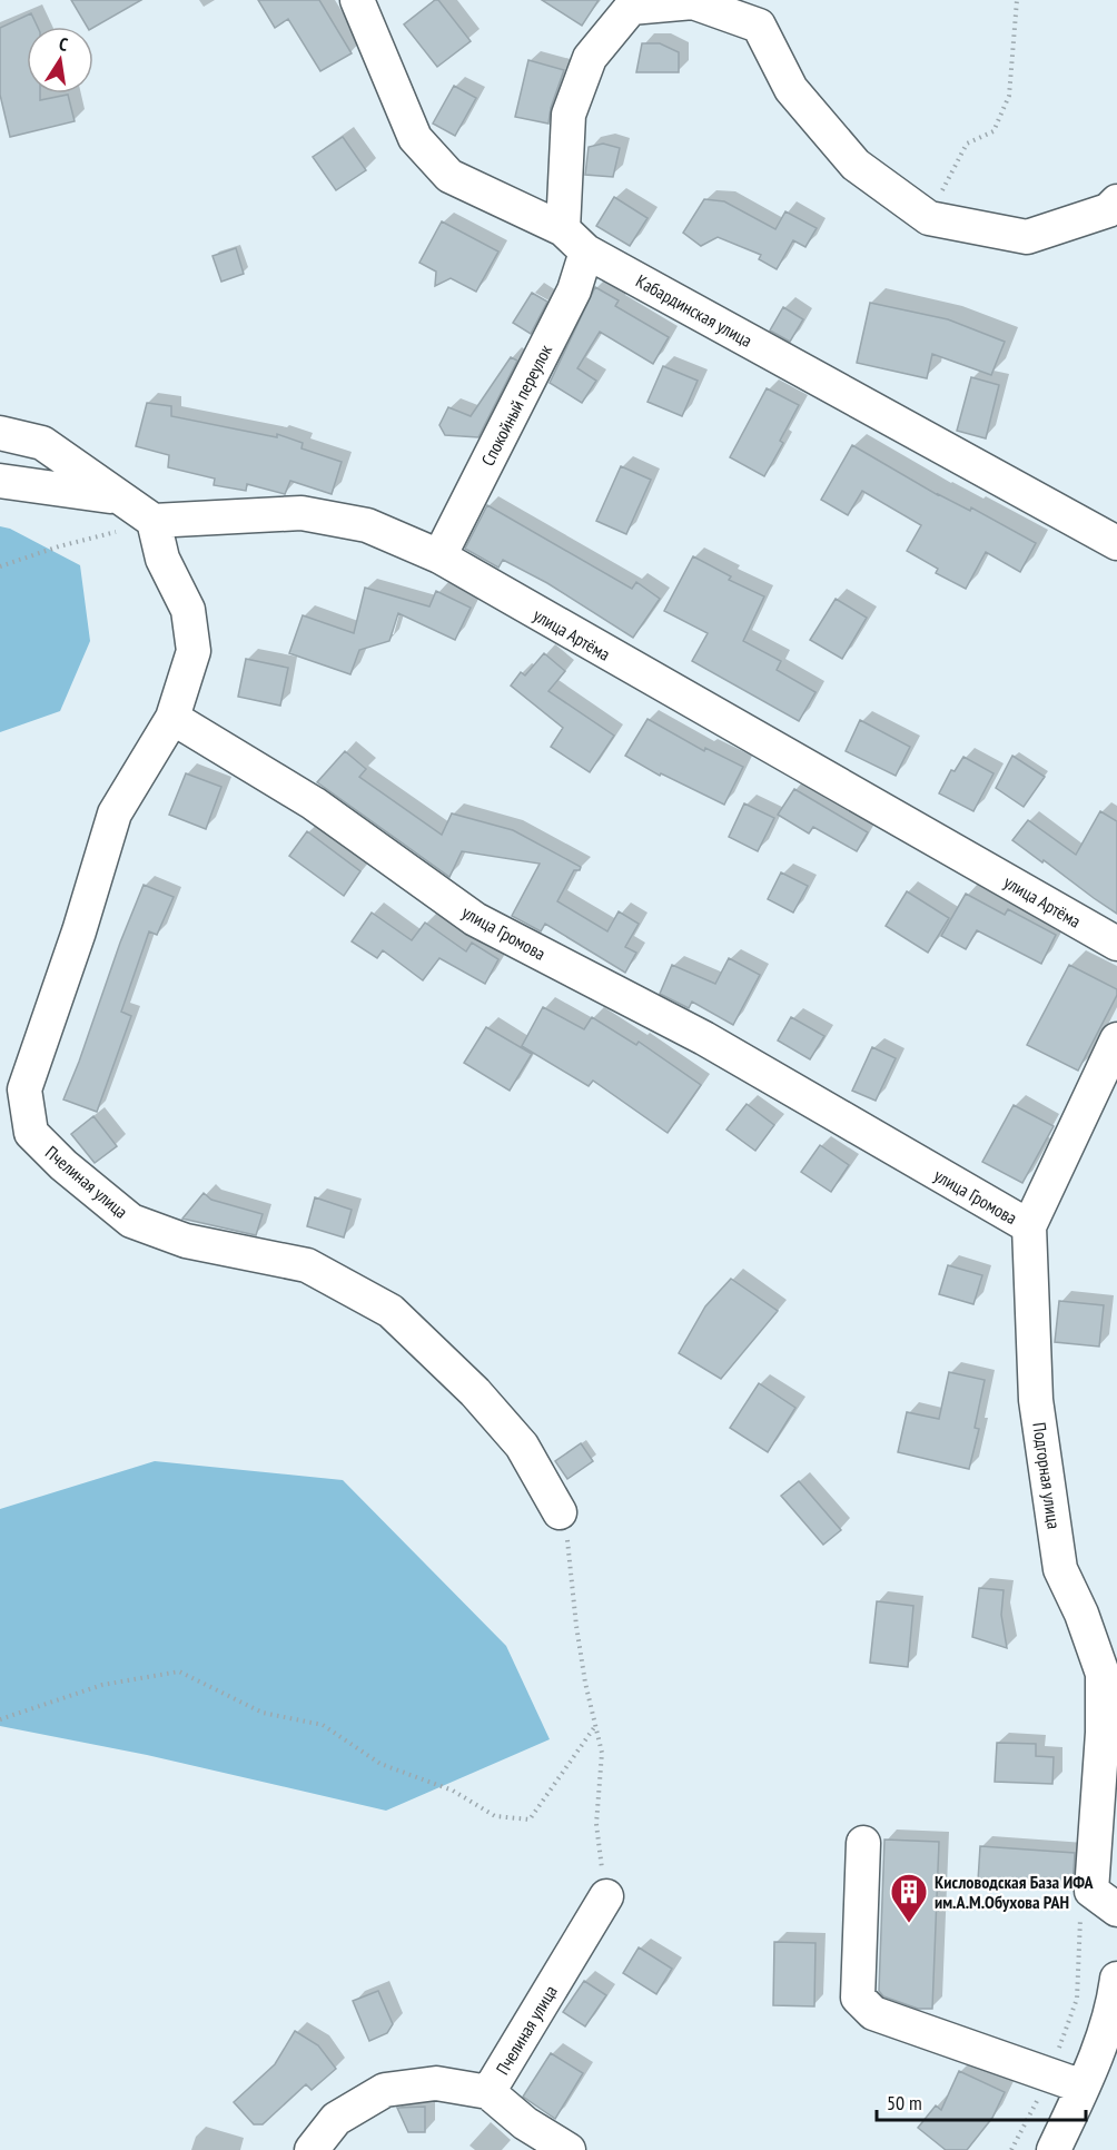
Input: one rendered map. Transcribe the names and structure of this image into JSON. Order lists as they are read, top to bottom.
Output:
{
  "streets": {
    "street": [
      "Кабардинская улица",
      "Спокойный переулок",
      "улица Артёма",
      "улица Громова",
      "Пчелиная улица",
      "Подгорная улица"
    ]
  },
  "crossings": [
    ["Кабардинская улица", "Спокойный переулок"],
    ["Спокойный переулок", "улица Артёма"],
    ["улица Громова", "Пчелиная улица"],
    ["улица Громова", "Подгорная улица"]
  ],
  "places": {
    "building": ["Кисловодская База ИФА им.А.М.Обухова РАН"]
  },
  "scale_bar": "50 m",
  "north": "top"
}
